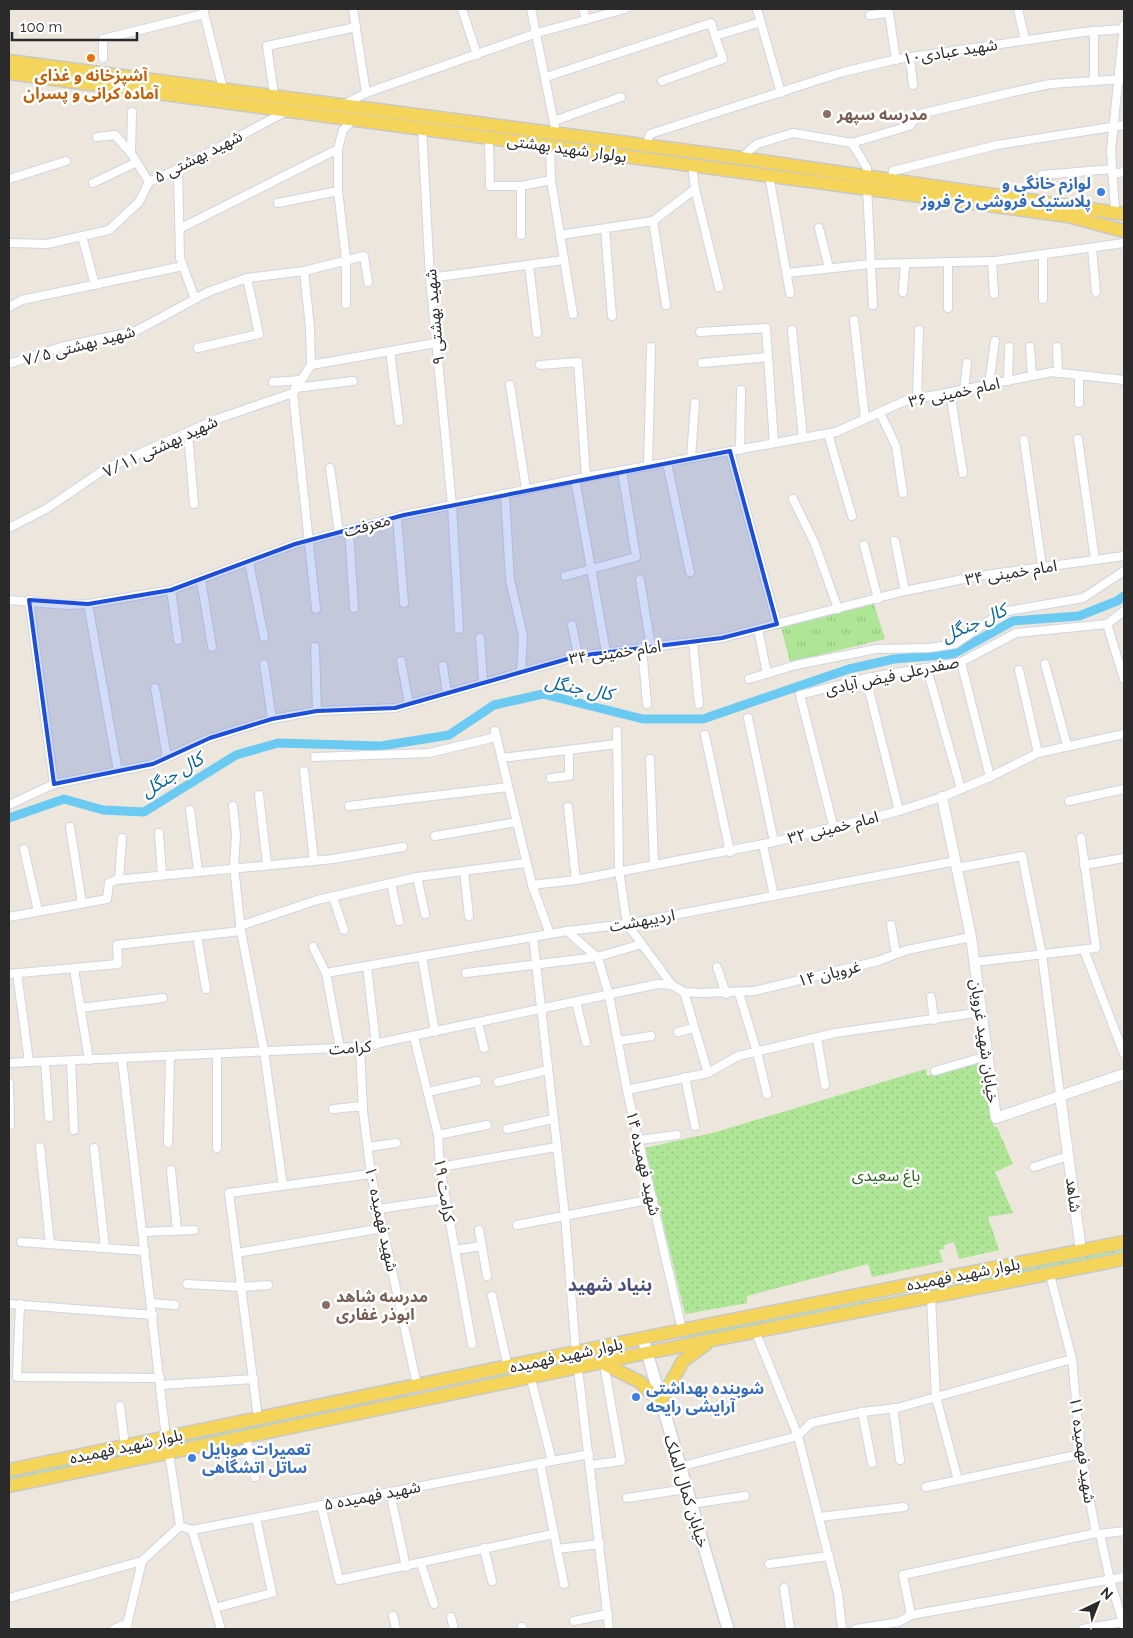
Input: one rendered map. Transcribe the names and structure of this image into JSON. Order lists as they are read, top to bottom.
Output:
{
  "streets": {
    "main road": ["بولوار شهید بهشتی", "بلوار شهید فهمیده", "خیابان کمال الملک"],
    "street": [
      "شهید عبادی۱۰",
      "شهید بهشتی ۵",
      "شهید بهشتی ۹",
      "شهید بهشتی ۷/۵",
      "امام خمینی ۳۶",
      "شهید بهشتی ۷/۱۱",
      "معرفت",
      "امام خمینی ۳۴",
      "صفدرعلی فیض آبادی",
      "امام خمینی ۳۲",
      "اردیبهشت",
      "غرویان ۱۴",
      "خیابان شهید غرویان",
      "کرامت",
      "شهید فهمیده ۱۴",
      "کرامت ۱۹",
      "شاهد",
      "شهید فهمیده ۱۰",
      "شهید فهمیده ۱۱",
      "شهید فهمیده ۵"
    ]
  },
  "crossings": [
    ["شهید عبادی۱۰", "بولوار شهید بهشتی"],
    ["بولوار شهید بهشتی", "شهید بهشتی ۵"],
    ["بولوار شهید بهشتی", "شهید بهشتی ۹"],
    ["شهید بهشتی ۹", "معرفت"],
    ["امام خمینی ۳۶", "معرفت"],
    ["صفدرعلی فیض آبادی", "امام خمینی ۳۲"],
    ["امام خمینی ۳۲", "خیابان شهید غرویان"],
    ["اردیبهشت", "خیابان شهید غرویان"],
    ["غرویان ۱۴", "خیابان شهید غرویان"],
    ["خیابان شهید غرویان", "شاهد"],
    ["کرامت", "شهید فهمیده ۱۴"],
    ["کرامت", "کرامت ۱۹"],
    ["کرامت", "شهید فهمیده ۱۰"],
    ["شهید فهمیده ۱۴", "بلوار شهید فهمیده"],
    ["شاهد", "بلوار شهید فهمیده"],
    ["شهید فهمیده ۱۰", "بلوار شهید فهمیده"],
    ["بلوار شهید فهمیده", "شهید فهمیده ۱۱"],
    ["بلوار شهید فهمیده", "خیابان کمال الملک"]
  ],
  "districts": ["بنیاد شهید"],
  "water": ["کال جنگل"],
  "parks": ["باغ سعیدی"],
  "places": [
    "آشپزخانه و غذای آماده کرانی و پسران",
    "مدرسه سپهر",
    "لوازم خانگی و پلاستیک فروشی رخ فروز",
    "مدرسه شاهد ابوذر غفاری",
    "شوینده بهداشتی آرایشی رایحه",
    "تعمیرات موبایل ساتل اتشگاهی"
  ],
  "scale_bar": "100 m",
  "north": "top right"
}
